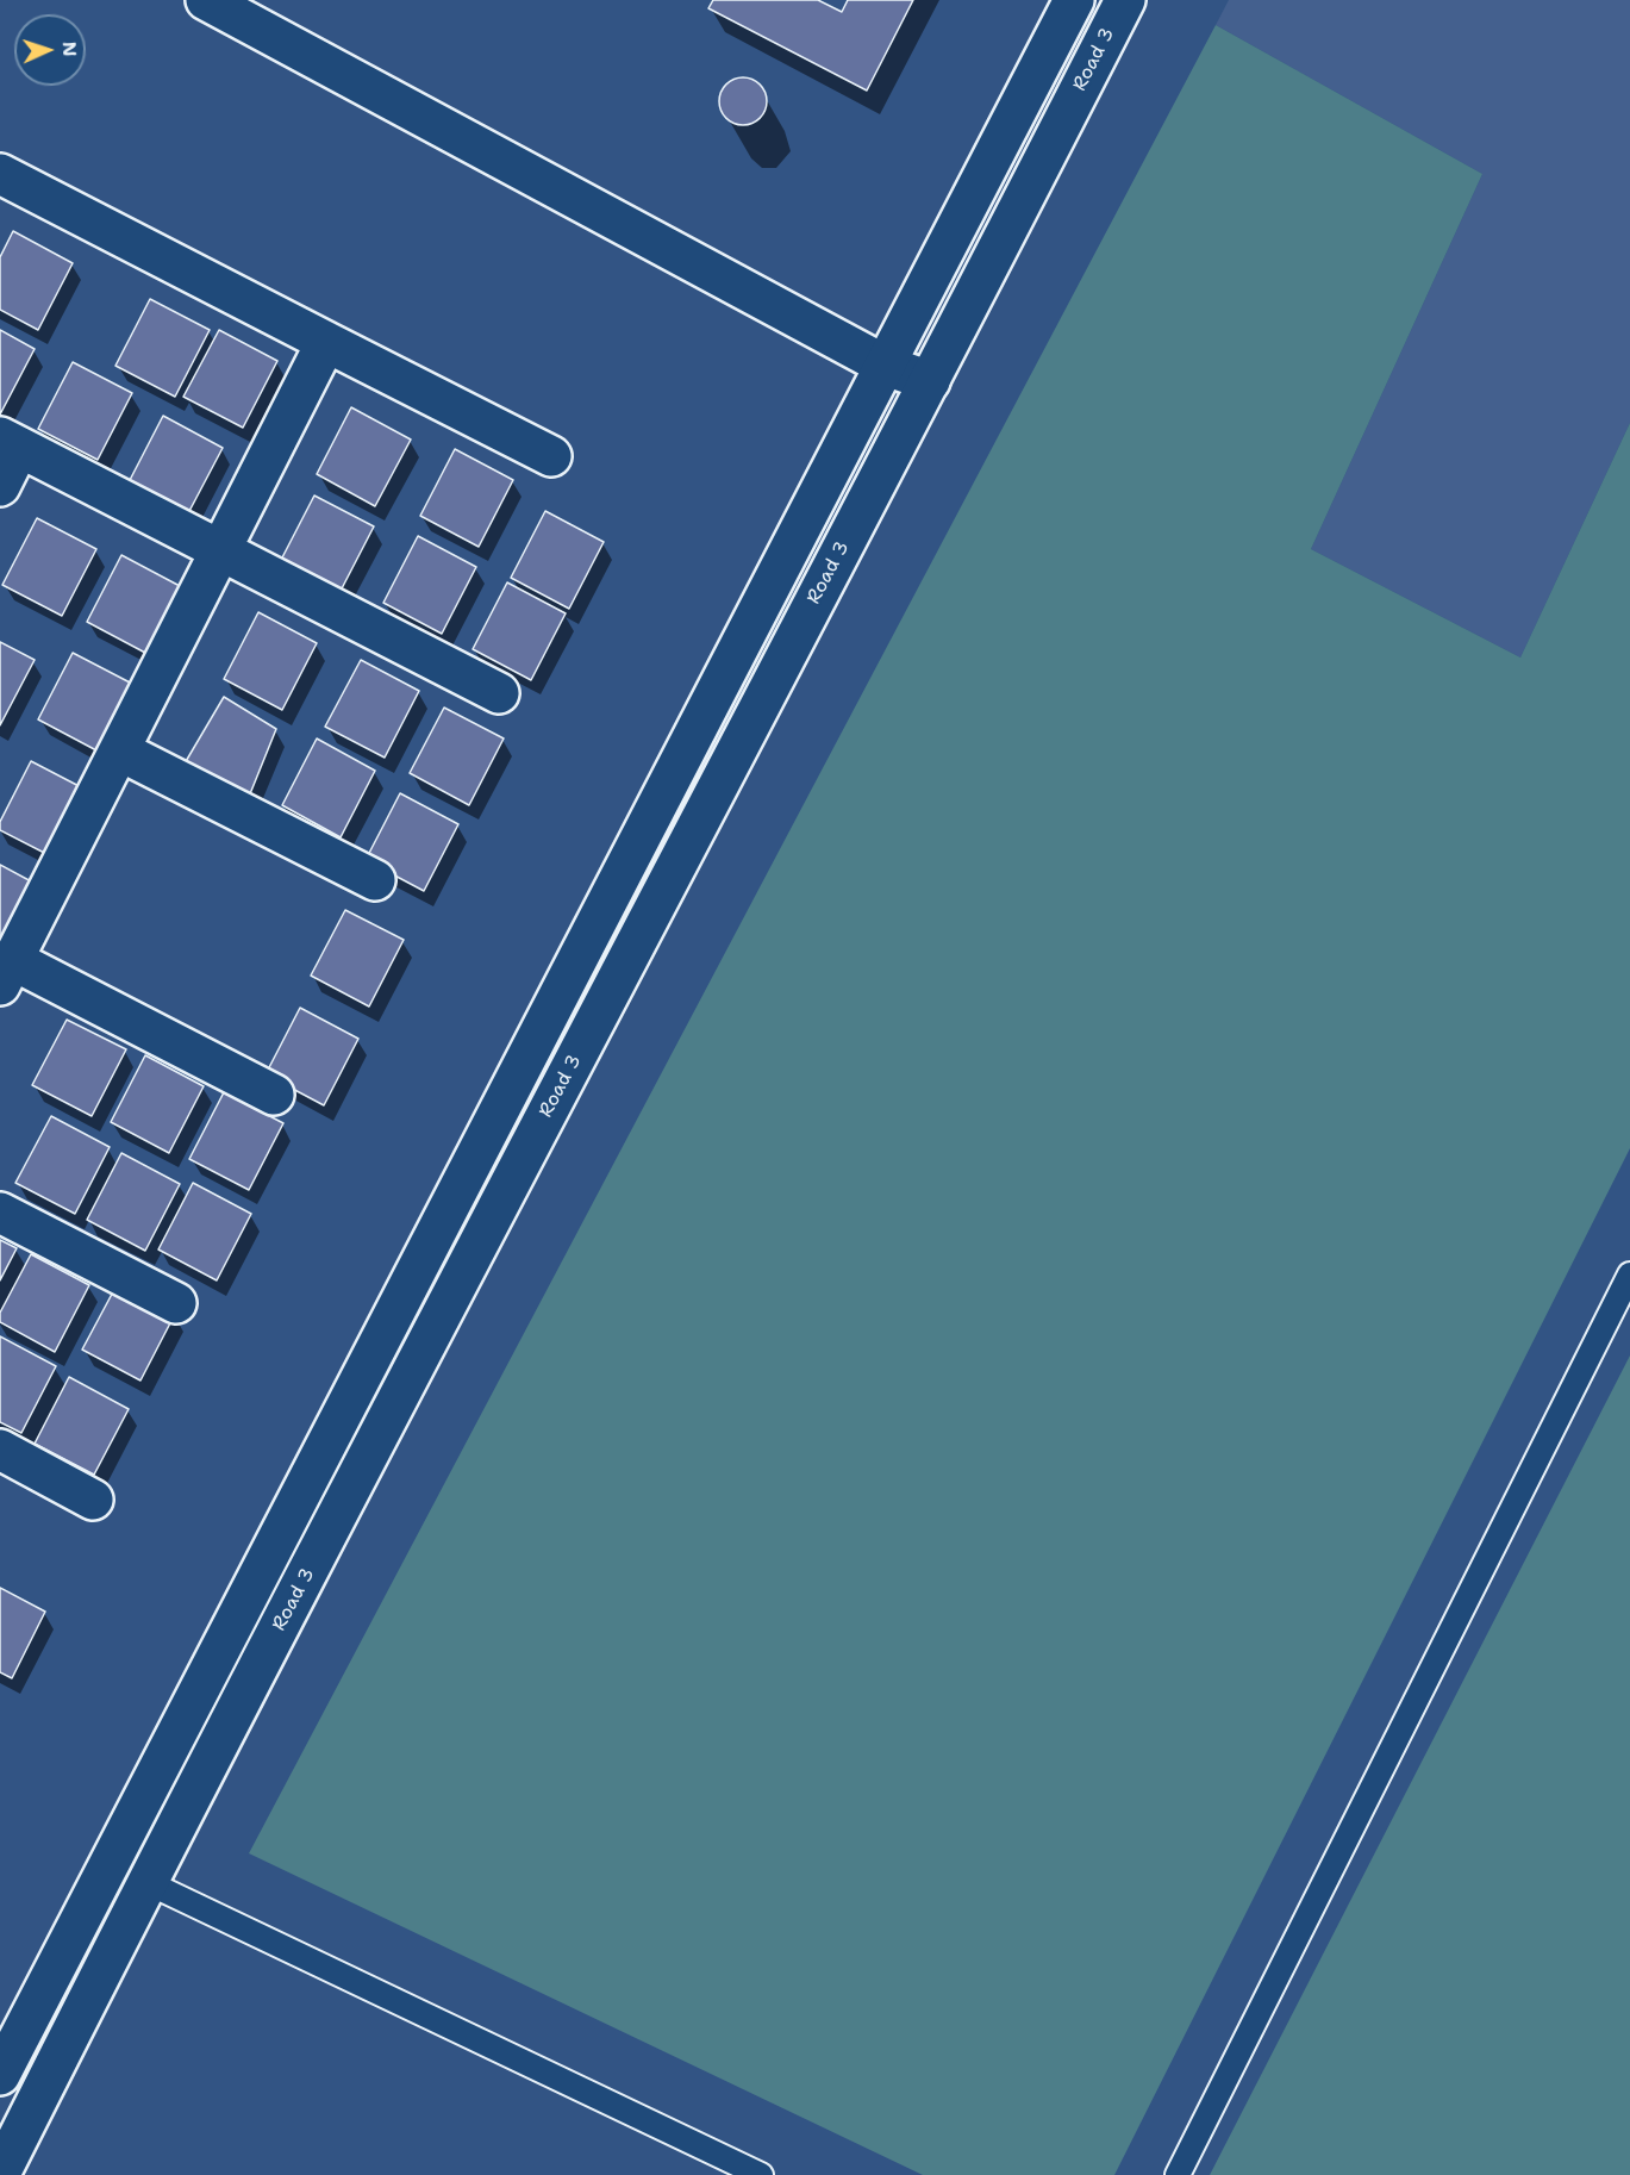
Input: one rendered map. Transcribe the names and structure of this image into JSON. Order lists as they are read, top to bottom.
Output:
{
  "streets": {
    "street": ["Road 3"]
  },
  "north": "right"
}
